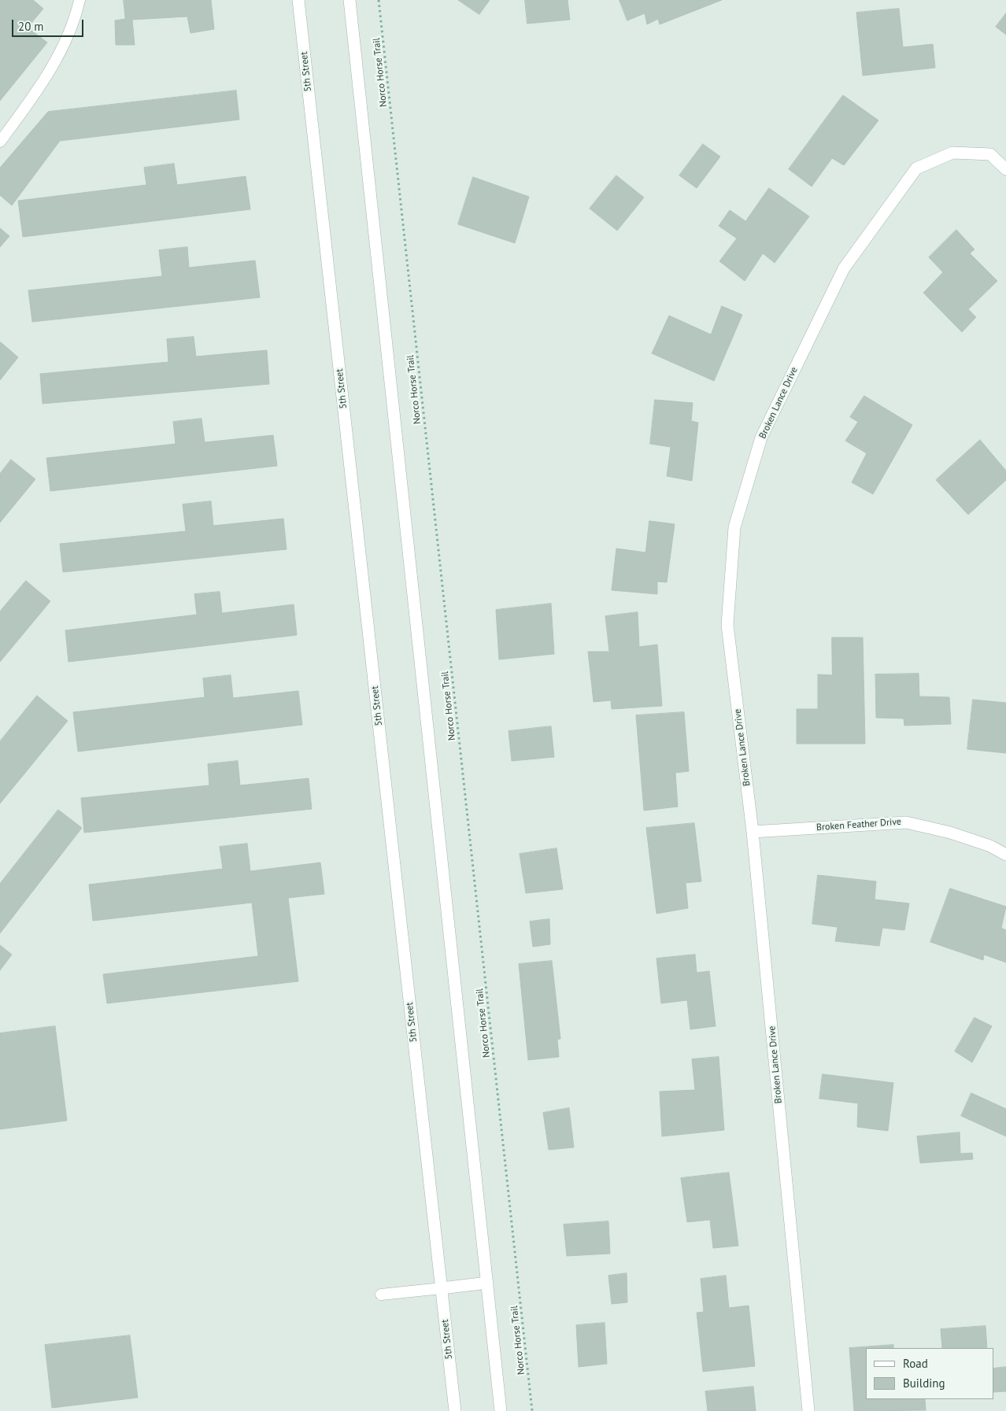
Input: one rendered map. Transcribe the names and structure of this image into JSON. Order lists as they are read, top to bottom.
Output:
{
  "streets": {
    "street": ["5th Street", "Broken Lance Drive", "Broken Feather Drive"],
    "path": ["Norco Horse Trail"]
  },
  "crossings": [
    ["Broken Lance Drive", "Broken Feather Drive"]
  ],
  "legend": ["Road", "Building"],
  "scale_bar": "20 m"
}
